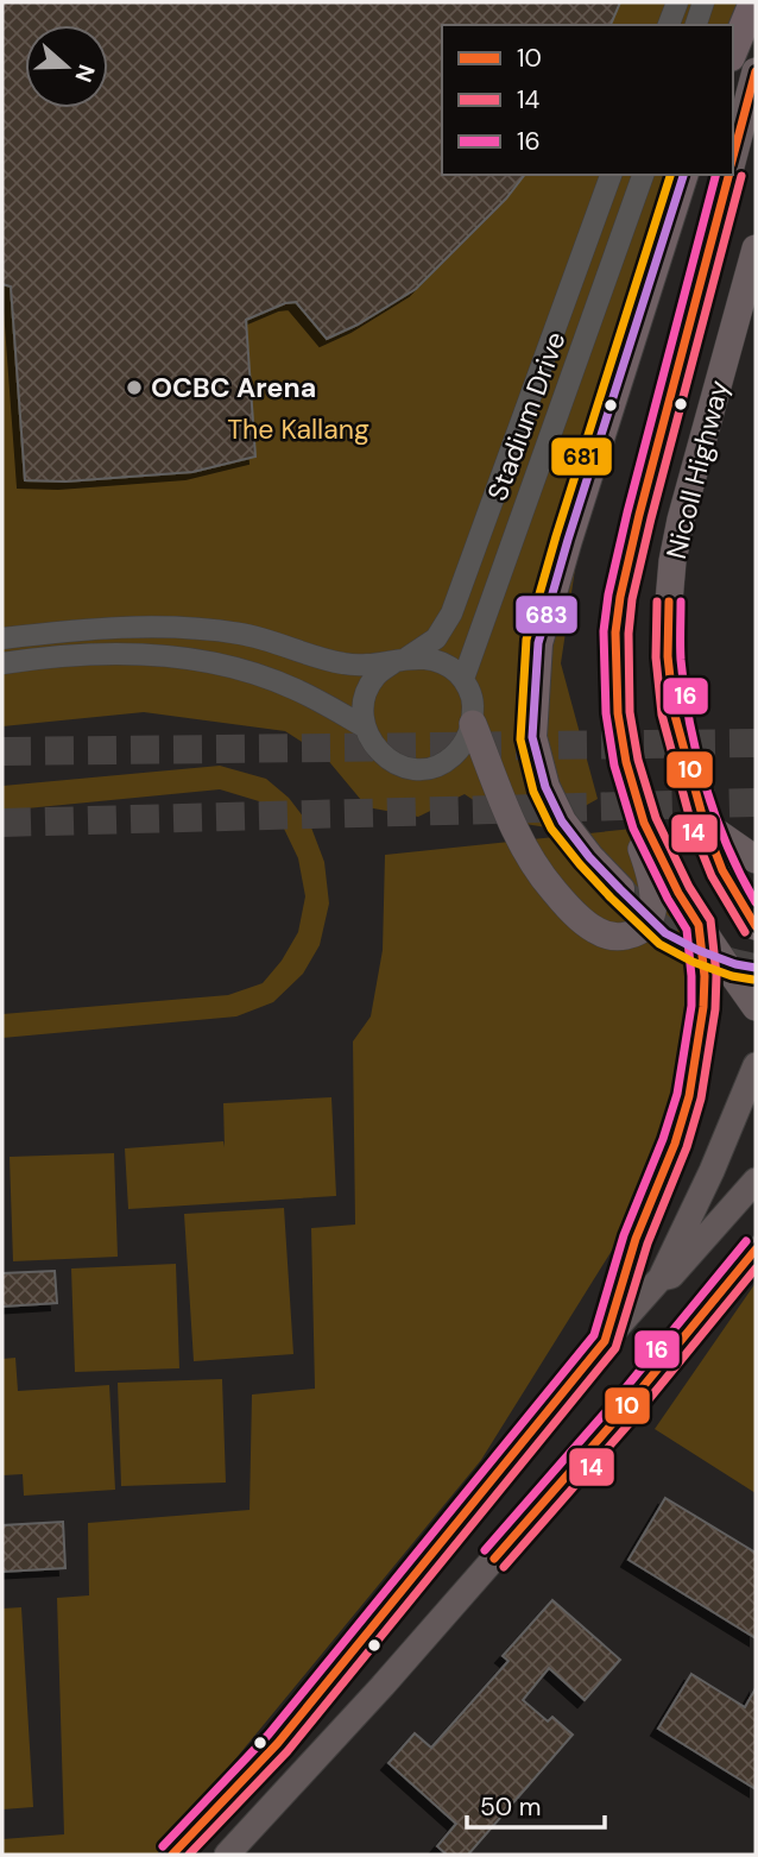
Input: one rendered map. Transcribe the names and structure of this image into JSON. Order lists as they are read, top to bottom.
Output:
{
  "streets": {
    "highway": ["Nicoll Highway"],
    "street": ["Stadium Drive"]
  },
  "parks": ["The Kallang"],
  "places": ["OCBC Arena"],
  "lines": [
    "transit line 10",
    "transit line 16",
    "transit line 683",
    "transit line 681",
    "transit line 14"
  ],
  "legend": ["10", "14", "16"],
  "scale_bar": "50 m",
  "north": "right"
}
